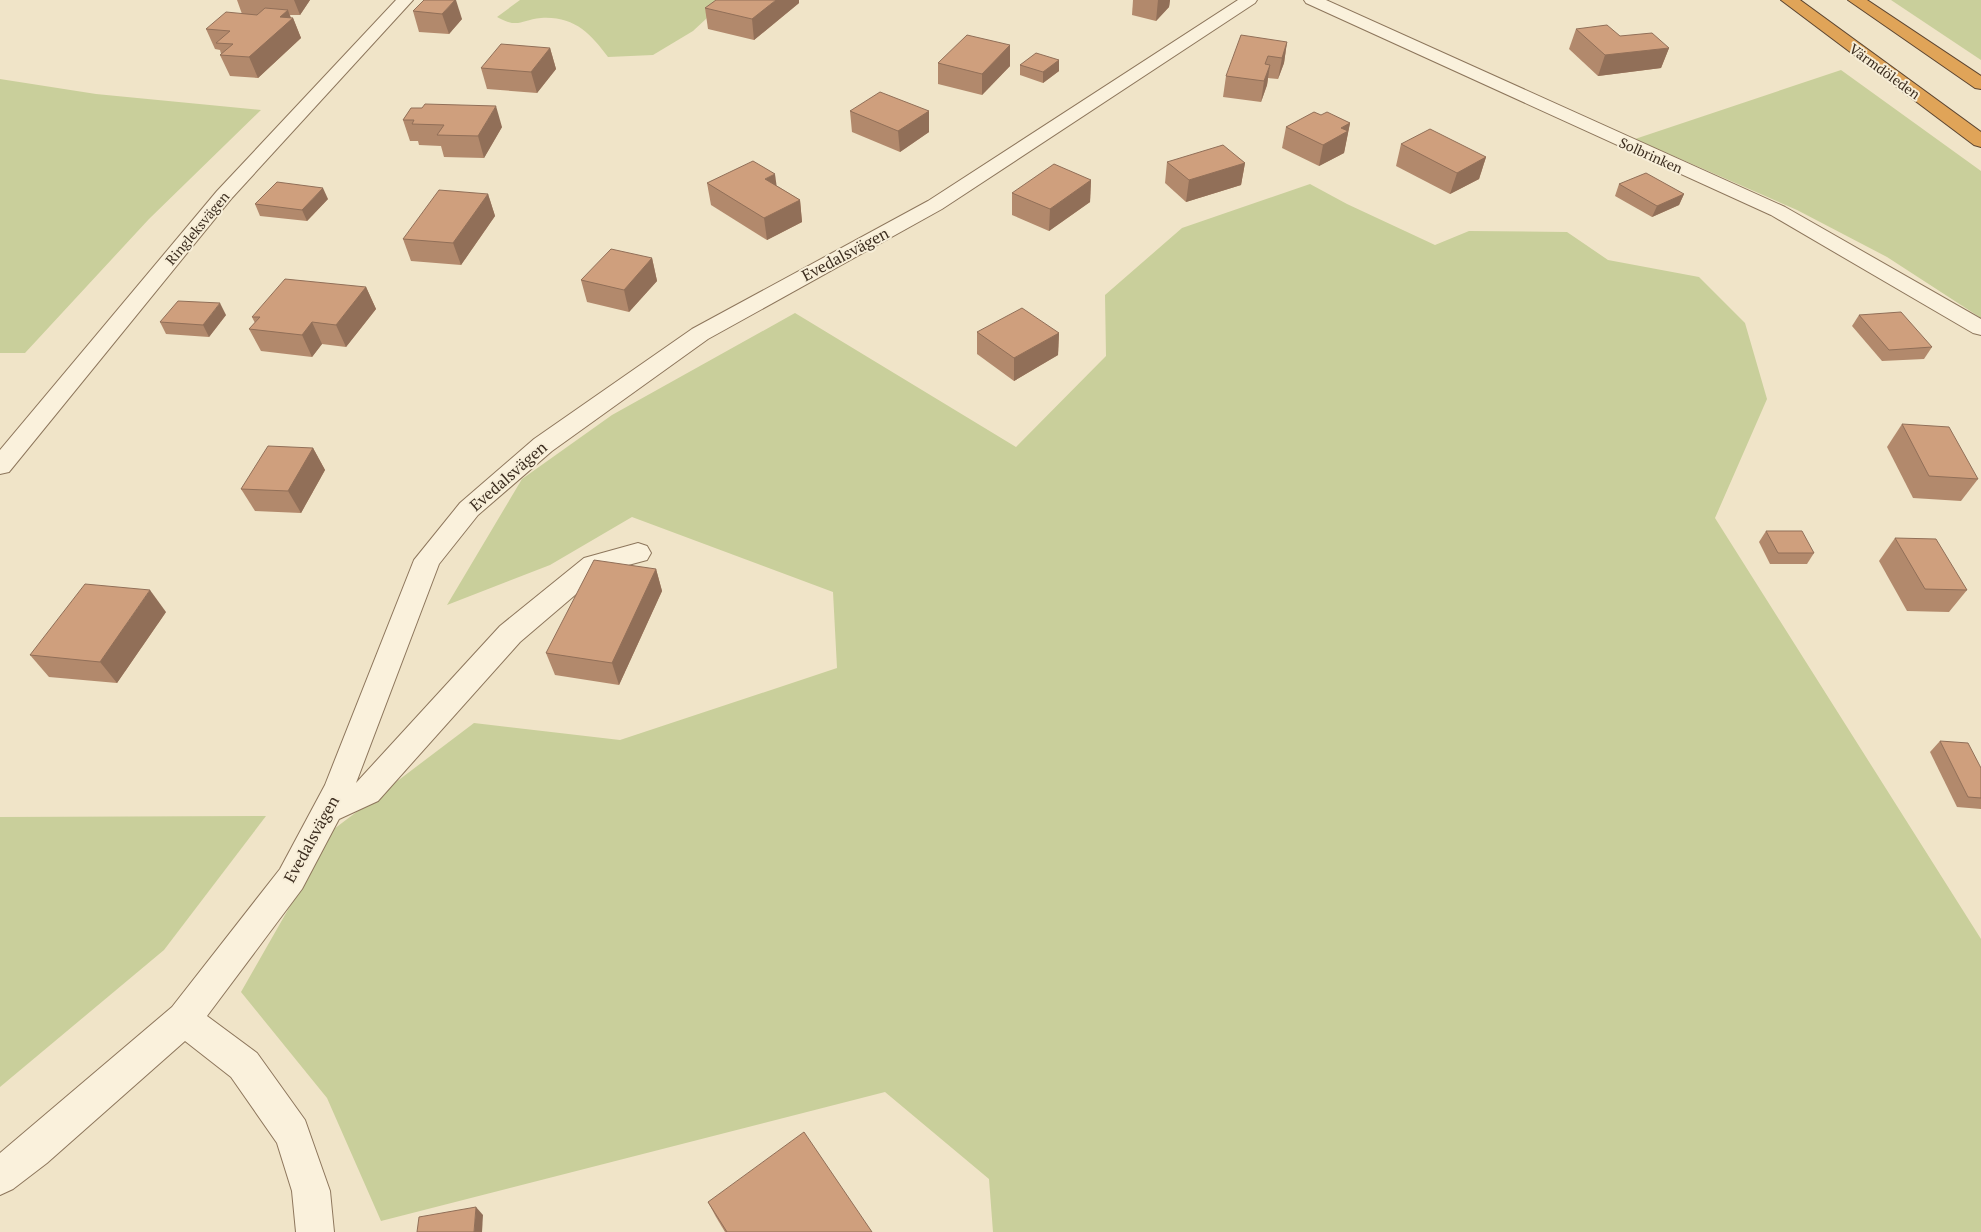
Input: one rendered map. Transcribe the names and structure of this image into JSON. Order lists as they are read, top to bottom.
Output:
{
  "streets": {
    "highway": ["Värmdöleden"],
    "street": ["Solbrinken", "Ringleksvägen", "Evedalsvägen"]
  }
}
